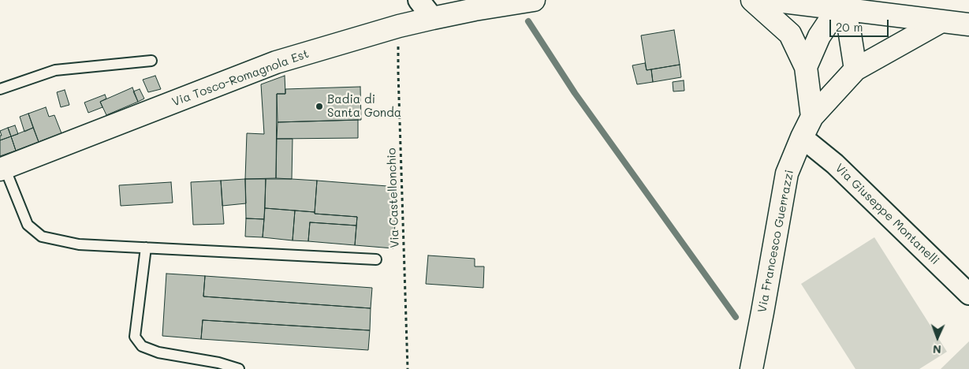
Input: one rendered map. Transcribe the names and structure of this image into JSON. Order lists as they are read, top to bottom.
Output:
{
  "streets": {
    "main road": ["Via Tosco-Romagnola Est", "Via Francesco Guerrazzi"],
    "street": ["Via Giuseppe Montanelli"],
    "path": ["Via Castellonchio"]
  },
  "crossings": [
    ["Via Tosco-Romagnola Est", "Via Castellonchio"],
    ["Via Giuseppe Montanelli", "Via Francesco Guerrazzi"]
  ],
  "places": ["Badia di Santa Gonda"],
  "scale_bar": "20 m",
  "north": "bottom"
}
